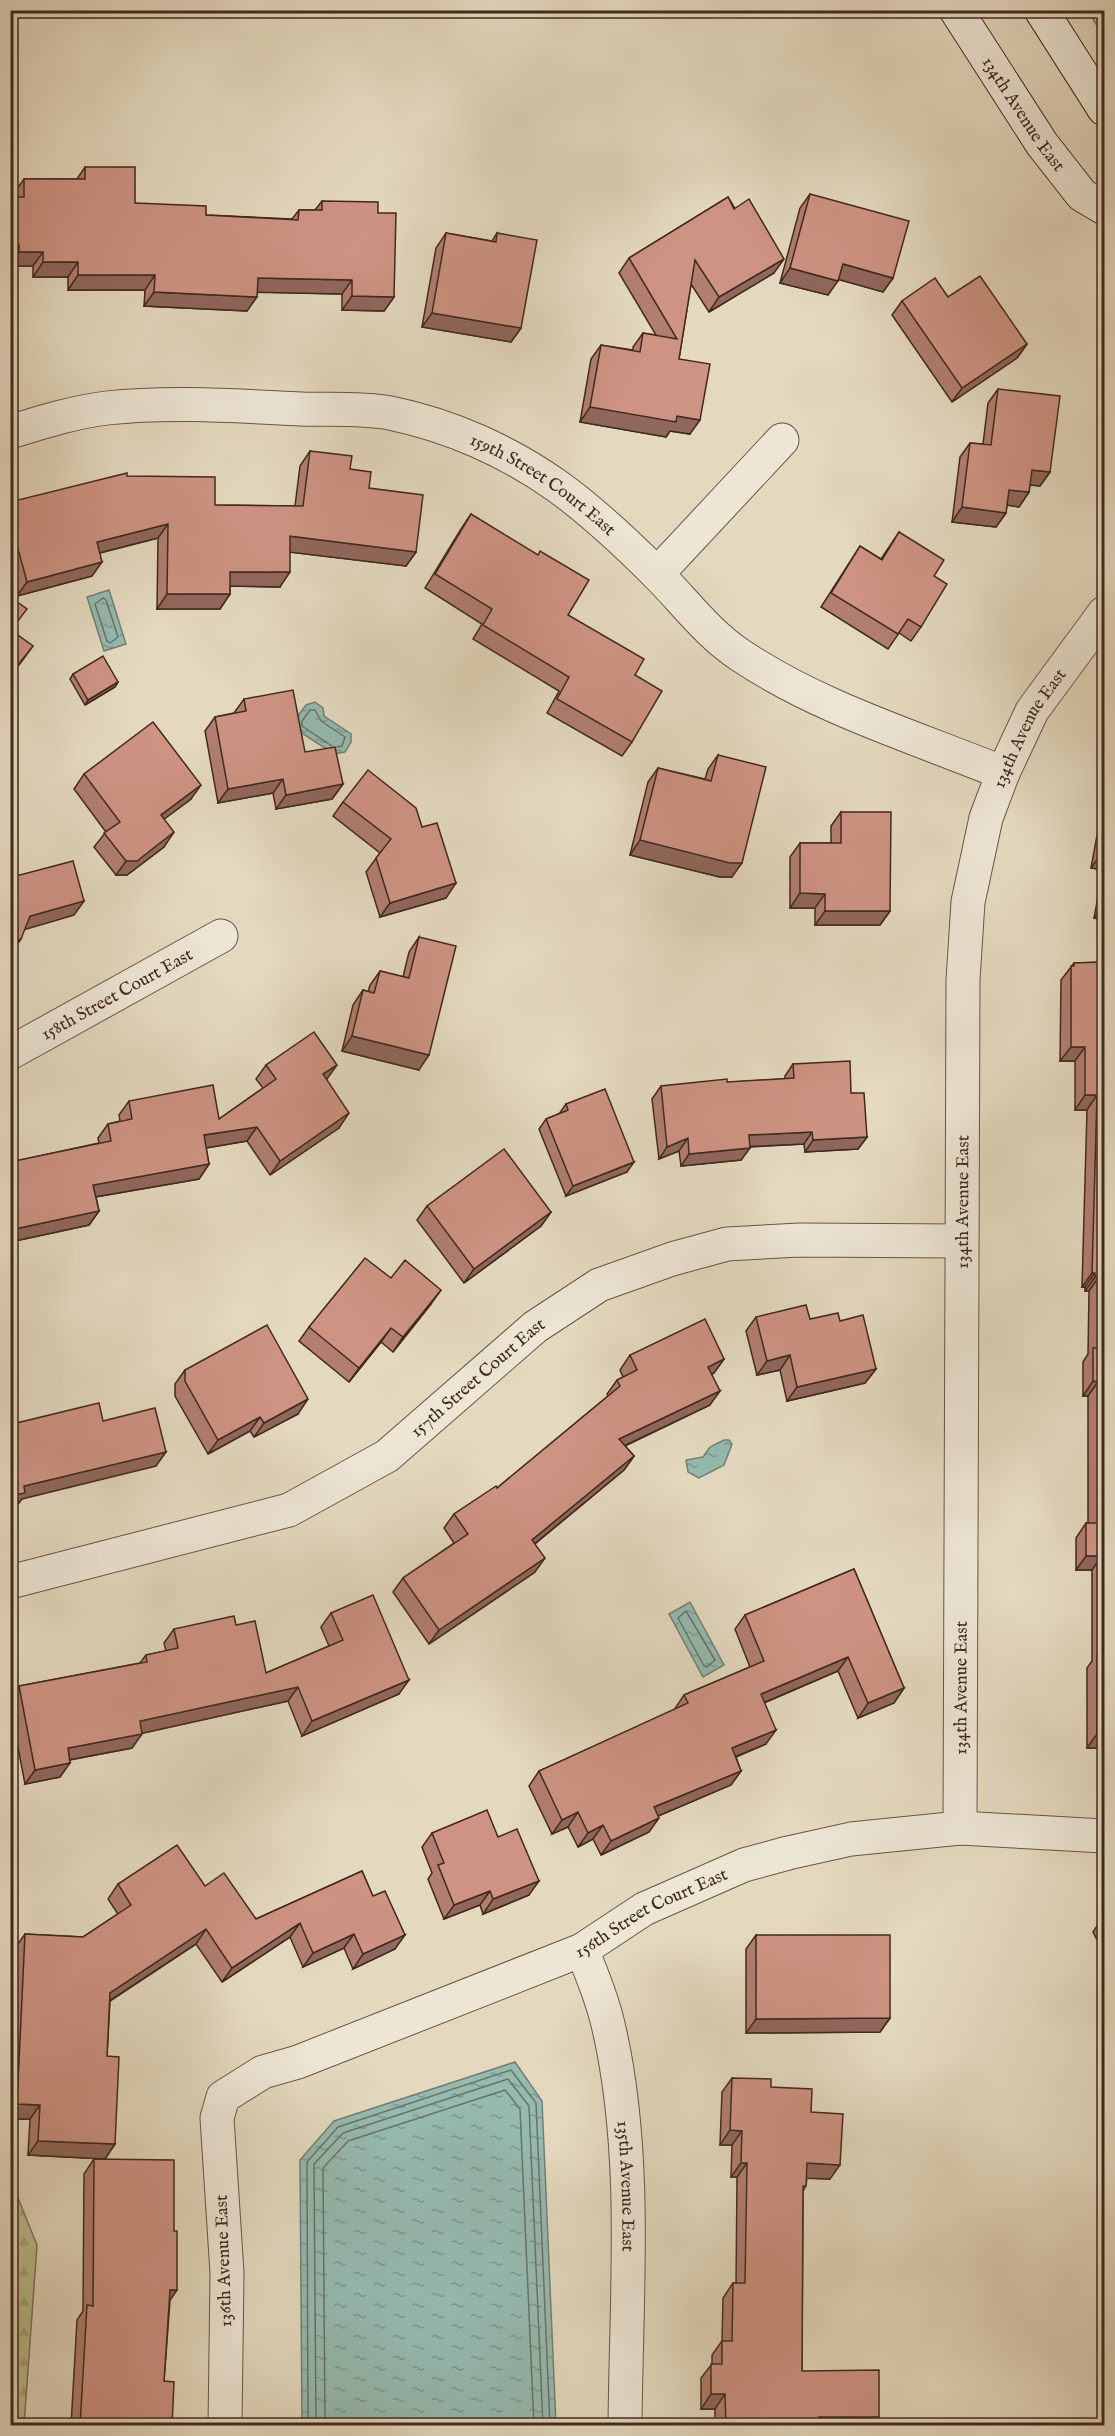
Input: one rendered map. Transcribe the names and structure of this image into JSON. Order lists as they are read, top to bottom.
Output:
{
  "streets": {
    "street": [
      "134th Avenue East",
      "159th Street Court East",
      "158th Street Court East",
      "157th Street Court East",
      "156th Street Court East",
      "135th Avenue East",
      "136th Avenue East"
    ]
  },
  "crossings": [
    ["134th Avenue East", "159th Street Court East"],
    ["134th Avenue East", "157th Street Court East"],
    ["134th Avenue East", "156th Street Court East"],
    ["156th Street Court East", "135th Avenue East"],
    ["156th Street Court East", "136th Avenue East"]
  ]
}
